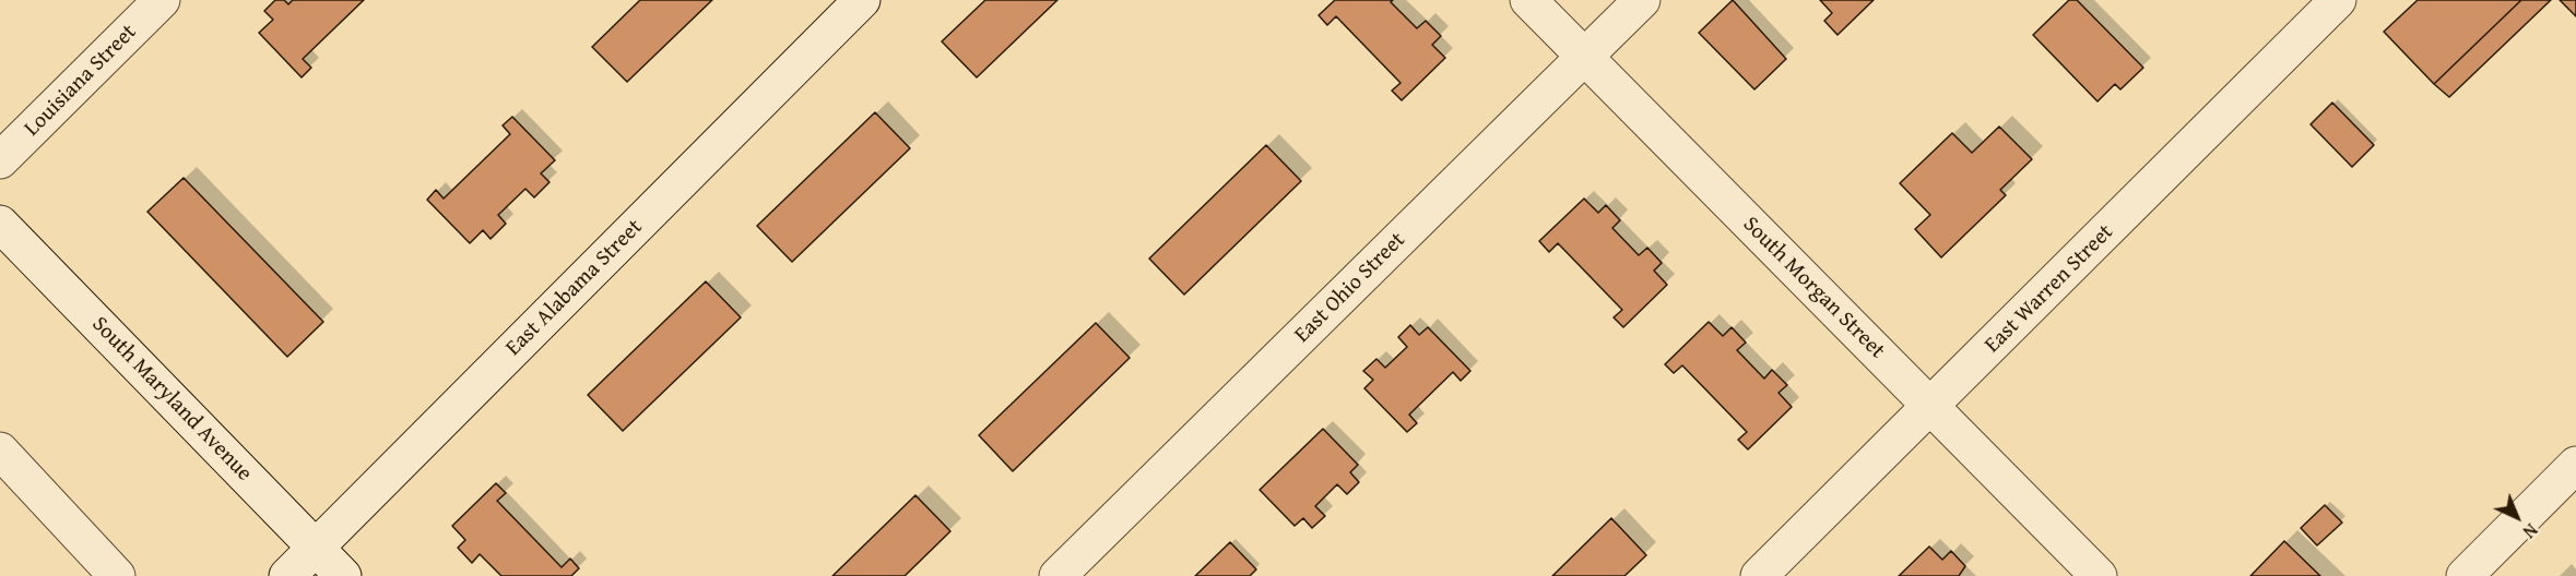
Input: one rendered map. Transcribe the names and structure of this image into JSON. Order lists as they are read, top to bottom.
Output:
{
  "streets": {
    "street": [
      "Louisiana Street",
      "East Alabama Street",
      "East Ohio Street",
      "South Morgan Street",
      "East Warren Street",
      "South Maryland Avenue"
    ]
  },
  "crossings": [
    ["East Alabama Street", "South Maryland Avenue"],
    ["East Ohio Street", "South Morgan Street"],
    ["South Morgan Street", "East Warren Street"]
  ],
  "north": "bottom right"
}
